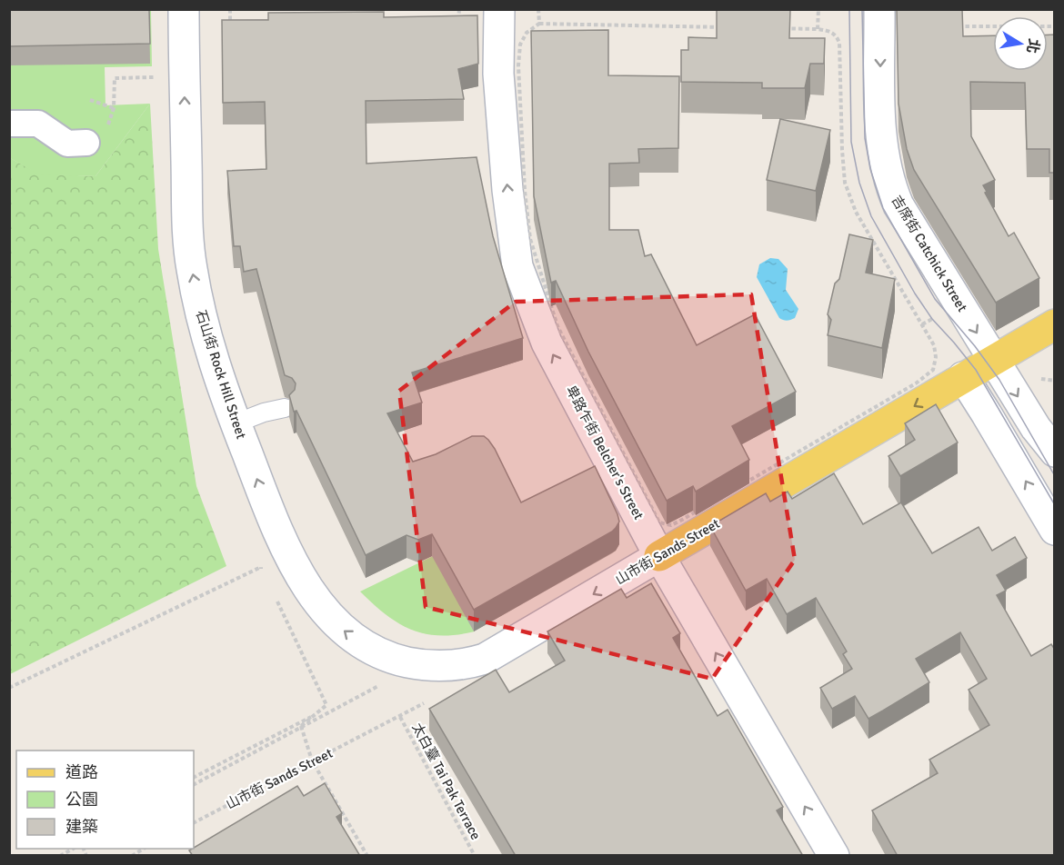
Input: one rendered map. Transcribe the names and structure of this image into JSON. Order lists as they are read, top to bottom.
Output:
{
  "streets": {
    "main road": [
      "吉席街 Catchick Street",
      "石山街 Rock Hill Street",
      "卑路乍街 Belcher's Street",
      "山市街 Sands Street"
    ],
    "path": ["太白臺 Tai Pak Terrace"]
  },
  "crossings": [
    ["吉席街 Catchick Street", "山市街 Sands Street"],
    ["石山街 Rock Hill Street", "山市街 Sands Street"],
    ["卑路乍街 Belcher's Street", "山市街 Sands Street"],
    ["山市街 Sands Street", "太白臺 Tai Pak Terrace"]
  ],
  "one_way": [
    "吉席街 Catchick Street",
    "石山街 Rock Hill Street",
    "卑路乍街 Belcher's Street",
    "山市街 Sands Street"
  ],
  "legend": ["道路", "公園", "建築"],
  "north": "right"
}
